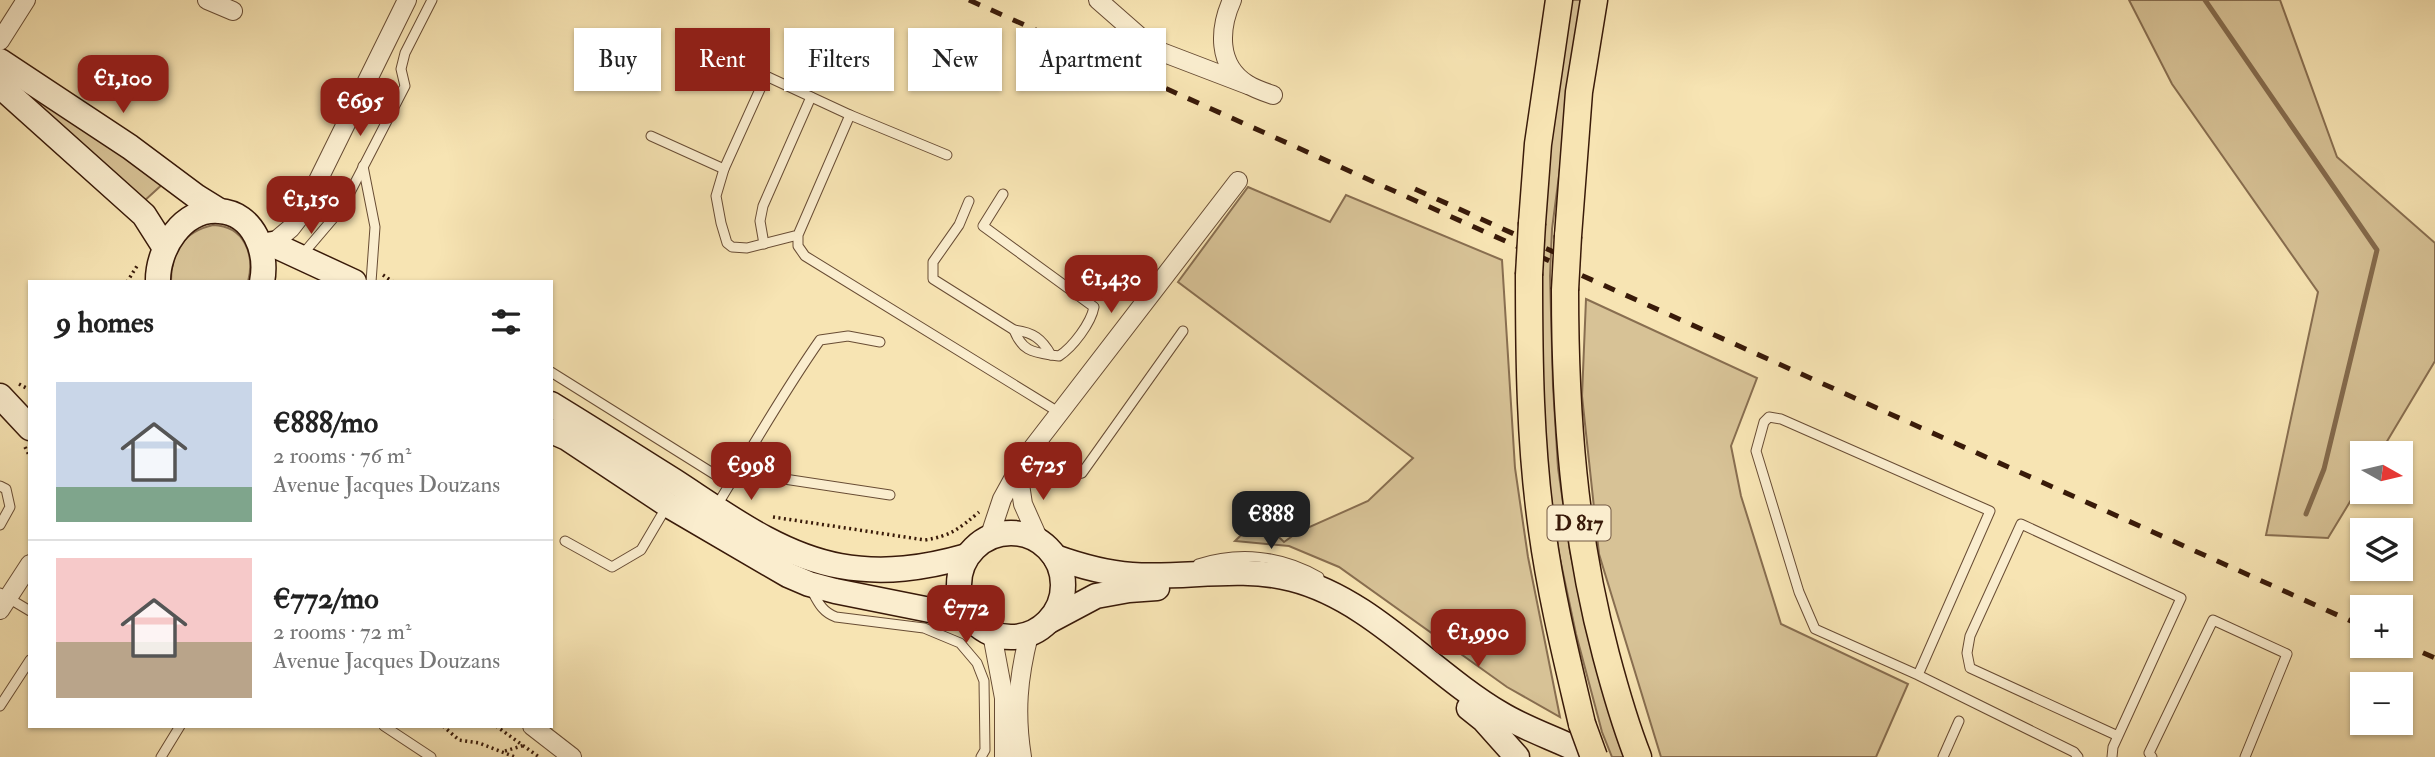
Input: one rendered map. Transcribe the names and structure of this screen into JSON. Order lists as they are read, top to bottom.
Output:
{
  "streets": {
    "main road": ["D 817"]
  },
  "north": "right",
  "page": {
    "chip": [
      "Buy",
      "Rent",
      "Filters",
      "New",
      "Apartment"
    ],
    "price": [
      "€1,100",
      "€695",
      "€1,150",
      "€1,430",
      "€998",
      "€725",
      "€888",
      "€772",
      "€1,990"
    ],
    "heading": "9 homes",
    "list": [
      {
        "name": "€888/mo",
        "note": "2 rooms · 76 m² · Avenue Jacques Douzans"
      },
      {
        "name": "€772/mo",
        "note": "2 rooms · 72 m² · Avenue Jacques Douzans"
      }
    ],
    "map_buttons": ["+", "−"]
  }
}
